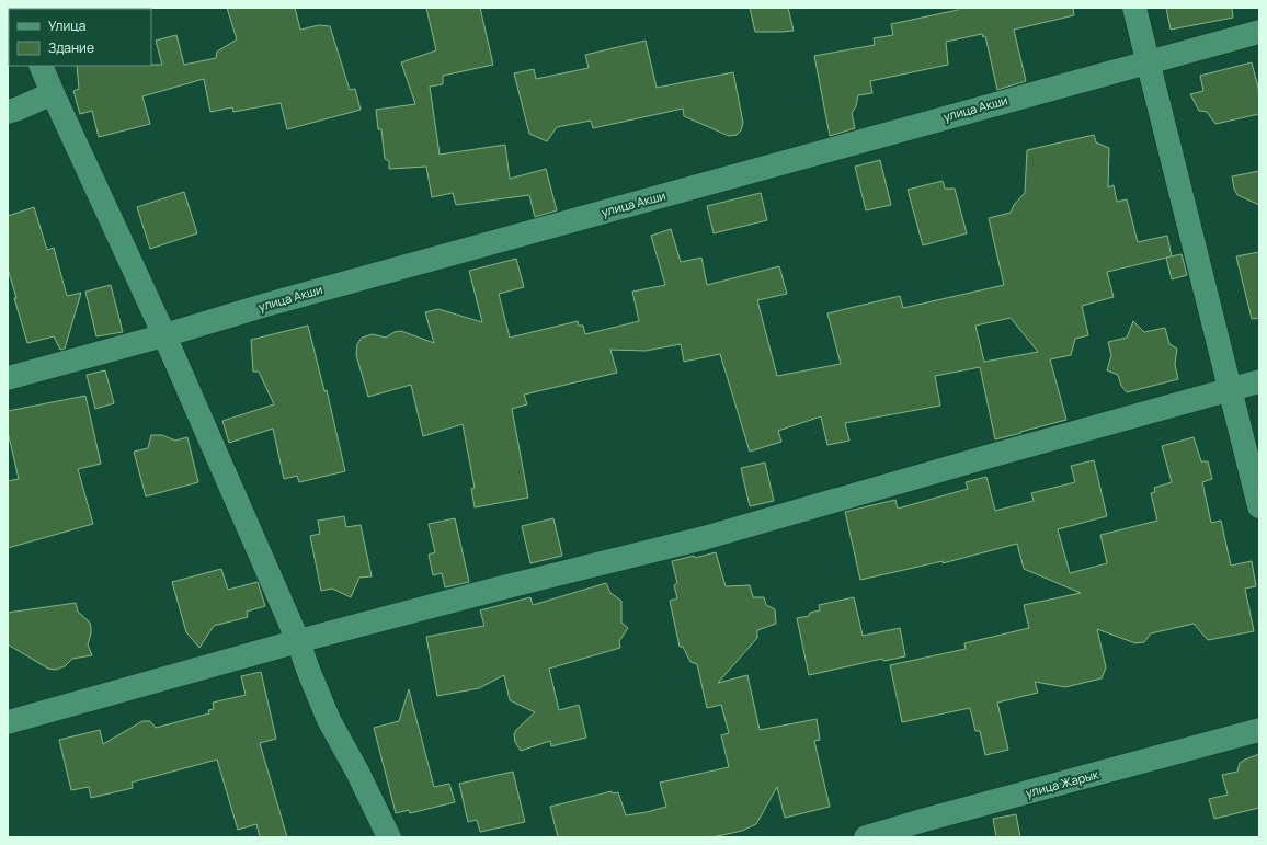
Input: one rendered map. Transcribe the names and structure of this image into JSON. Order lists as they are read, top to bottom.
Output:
{
  "streets": {
    "street": ["улица Акши", "улица Жарык"]
  },
  "legend": ["Улица", "Здание"]
}
